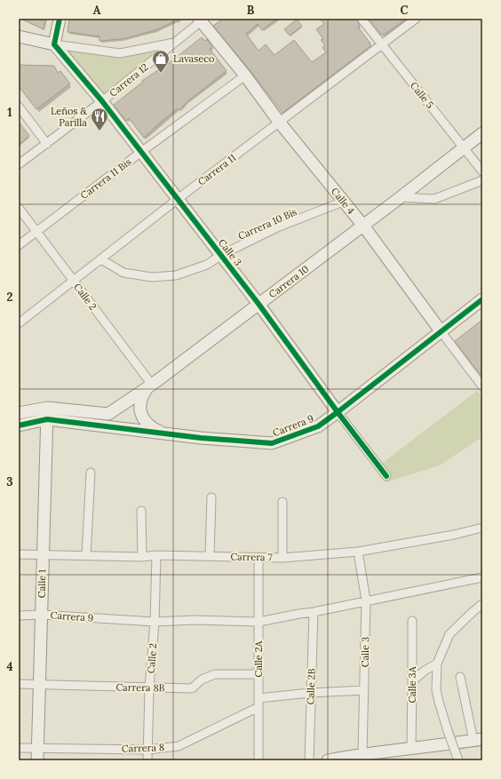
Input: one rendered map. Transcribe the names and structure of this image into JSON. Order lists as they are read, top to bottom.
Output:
{
  "streets": {
    "main road": [
      "Calle 4",
      "Calle 3",
      "Carrera 10",
      "Carrera 9",
      "Calle 1"
    ],
    "street": [
      "Carrera 12",
      "Calle 5",
      "Carrera 11",
      "Carrera 11 Bis",
      "Carrera 10 Bis",
      "Calle 2",
      "Carrera 7",
      "Calle 2A",
      "Calle 3A",
      "Calle 2B",
      "Carrera 8B",
      "Carrera 8"
    ]
  },
  "crossings": [
    ["Carrera 12", "Calle 4"],
    ["Carrera 12", "Calle 3"],
    ["Calle 5", "Carrera 11"],
    ["Calle 5", "Carrera 10"],
    ["Carrera 11", "Calle 4"],
    ["Carrera 11", "Carrera 10 Bis"],
    ["Carrera 11", "Calle 3"],
    ["Carrera 11", "Calle 2"],
    ["Carrera 11 Bis", "Calle 4"],
    ["Carrera 11 Bis", "Calle 3"],
    ["Carrera 11 Bis", "Calle 2"],
    ["Calle 4", "Carrera 10 Bis"],
    ["Calle 4", "Carrera 10"],
    ["Calle 4", "Carrera 9"],
    ["Carrera 10 Bis", "Calle 3"],
    ["Calle 3", "Carrera 10"],
    ["Calle 3", "Carrera 9"],
    ["Calle 3", "Carrera 7"],
    ["Carrera 10", "Calle 2"],
    ["Carrera 10", "Calle 1"],
    ["Calle 2", "Carrera 9"],
    ["Calle 2", "Carrera 7"],
    ["Calle 2", "Carrera 8B"],
    ["Calle 2", "Carrera 8"],
    ["Carrera 9", "Calle 1"],
    ["Carrera 9", "Calle 2A"],
    ["Carrera 9", "Calle 2B"],
    ["Carrera 7", "Calle 1"],
    ["Carrera 7", "Calle 2A"],
    ["Calle 1", "Carrera 8B"],
    ["Calle 1", "Carrera 8"],
    ["Calle 2A", "Carrera 8B"],
    ["Calle 2A", "Carrera 8"]
  ],
  "places": {
    "shop": ["Lavaseco"],
    "restaurant": ["Leños & Parilla"]
  },
  "grid": {
    "columns": ["A", "B", "C"],
    "rows": [
      "1",
      "2",
      "3",
      "4"
    ]
  }
}
